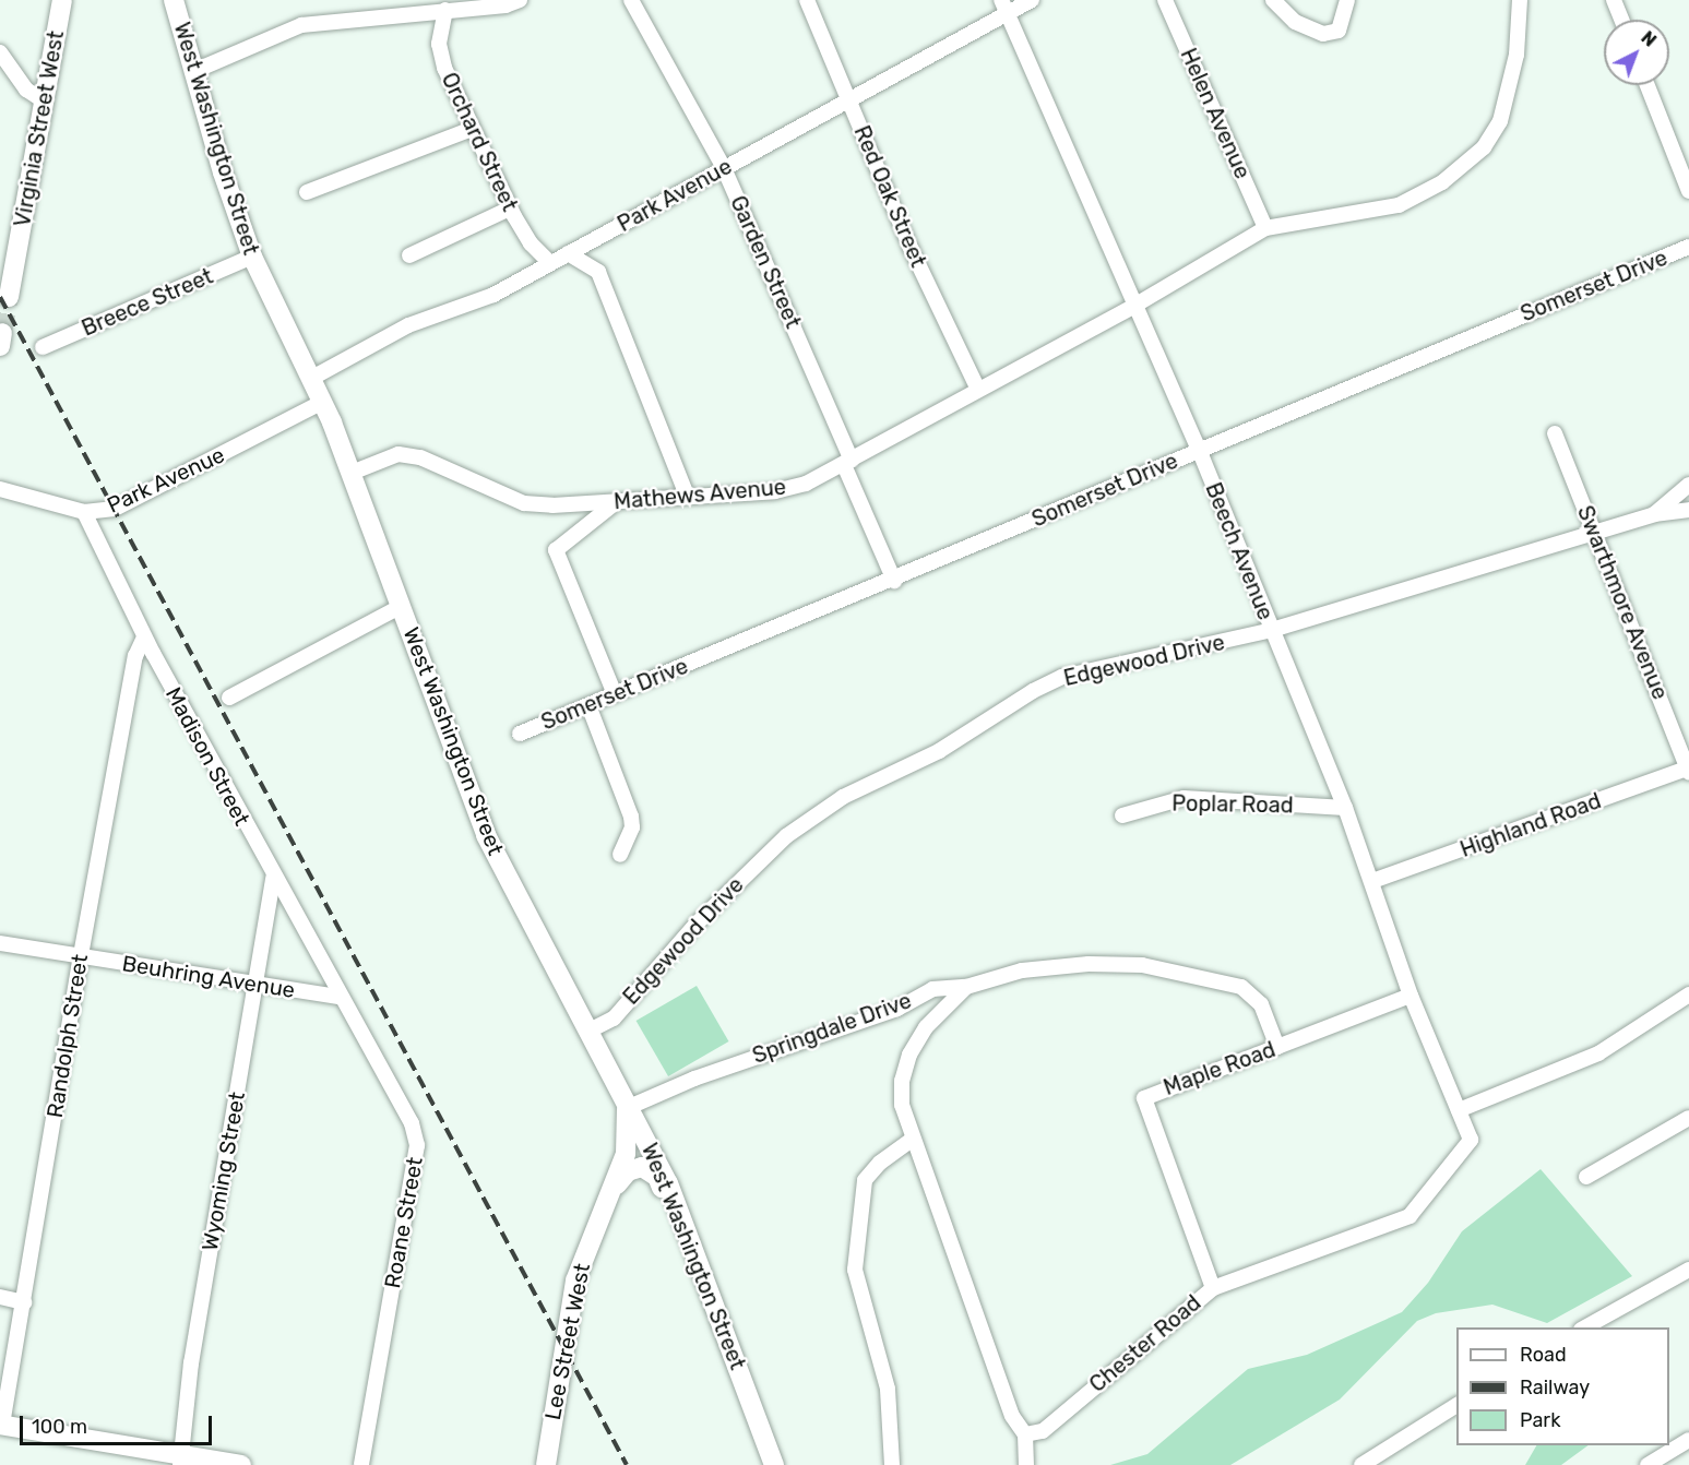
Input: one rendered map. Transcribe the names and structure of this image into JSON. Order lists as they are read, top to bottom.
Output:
{
  "streets": {
    "main road": ["Virginia Street West", "West Washington Street", "Lee Street West"],
    "street": [
      "Helen Avenue",
      "Orchard Street",
      "Park Avenue",
      "Red Oak Street",
      "Garden Street",
      "Somerset Drive",
      "Breece Street",
      "Mathews Avenue",
      "Beech Avenue",
      "Swarthmore Avenue",
      "Edgewood Drive",
      "Madison Street",
      "Poplar Road",
      "Highland Road",
      "Beuhring Avenue",
      "Springdale Drive",
      "Randolph Street",
      "Maple Road",
      "Wyoming Street",
      "Roane Street",
      "Chester Road"
    ]
  },
  "crossings": [
    ["Helen Avenue", "Mathews Avenue"],
    ["West Washington Street", "Park Avenue"],
    ["West Washington Street", "Breece Street"],
    ["West Washington Street", "Mathews Avenue"],
    ["West Washington Street", "Edgewood Drive"],
    ["West Washington Street", "Springdale Drive"],
    ["West Washington Street", "Lee Street West"],
    ["Orchard Street", "Park Avenue"],
    ["Park Avenue", "Red Oak Street"],
    ["Park Avenue", "Garden Street"],
    ["Park Avenue", "Beech Avenue"],
    ["Park Avenue", "Madison Street"],
    ["Red Oak Street", "Mathews Avenue"],
    ["Garden Street", "Somerset Drive"],
    ["Garden Street", "Mathews Avenue"],
    ["Somerset Drive", "Beech Avenue"],
    ["Mathews Avenue", "Beech Avenue"],
    ["Beech Avenue", "Edgewood Drive"],
    ["Beech Avenue", "Poplar Road"],
    ["Beech Avenue", "Highland Road"],
    ["Beech Avenue", "Maple Road"],
    ["Beech Avenue", "Chester Road"],
    ["Swarthmore Avenue", "Edgewood Drive"],
    ["Swarthmore Avenue", "Highland Road"],
    ["Madison Street", "Beuhring Avenue"],
    ["Madison Street", "Randolph Street"],
    ["Madison Street", "Wyoming Street"],
    ["Madison Street", "Roane Street"],
    ["Beuhring Avenue", "Randolph Street"],
    ["Beuhring Avenue", "Wyoming Street"],
    ["Beuhring Avenue", "Roane Street"],
    ["Springdale Drive", "Maple Road"],
    ["Springdale Drive", "Lee Street West"],
    ["Maple Road", "Chester Road"]
  ],
  "legend": ["Road", "Railway", "Park"],
  "scale_bar": "100 m",
  "north": "top right"
}
